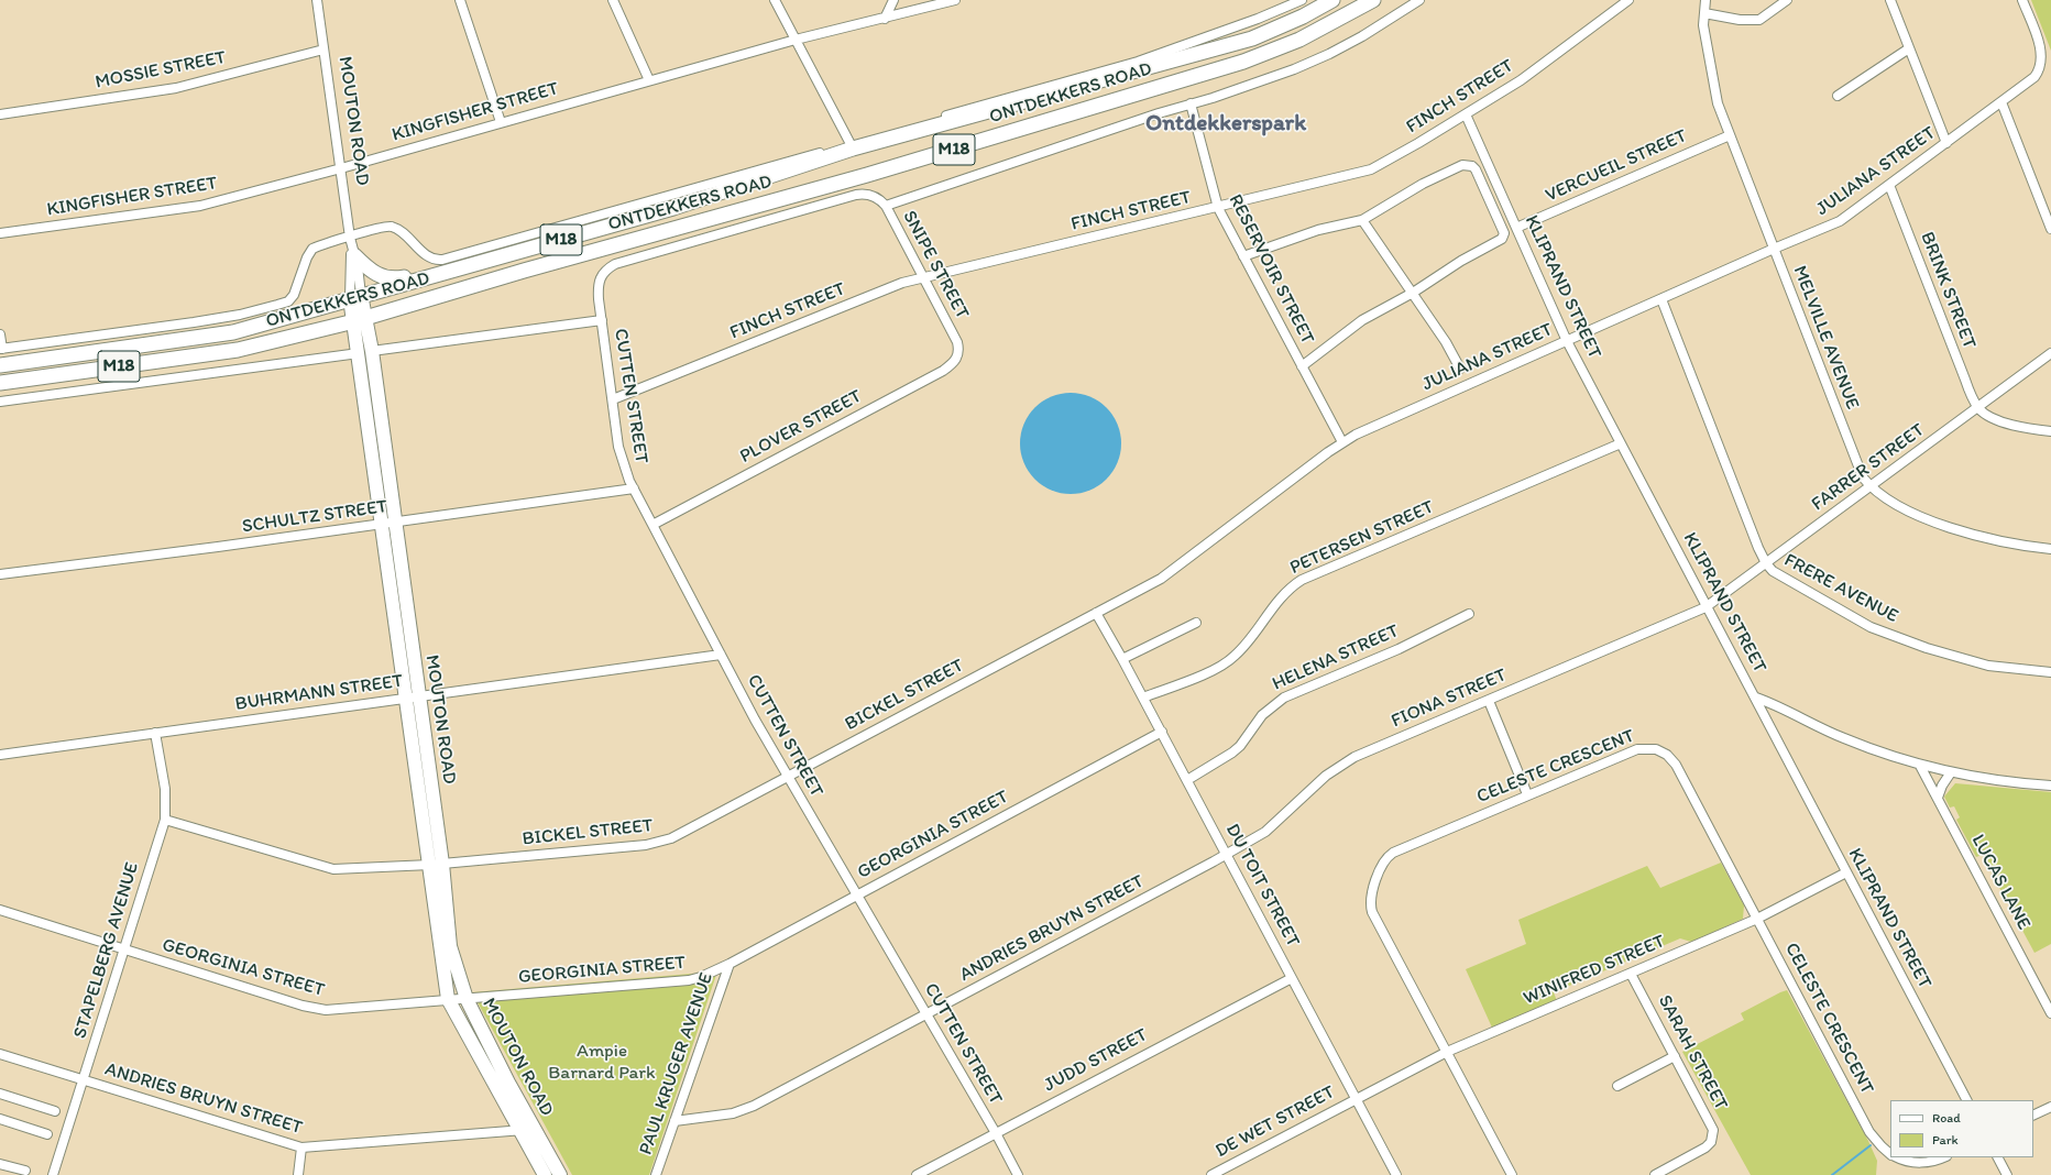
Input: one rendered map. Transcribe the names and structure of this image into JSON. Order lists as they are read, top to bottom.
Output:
{
  "streets": {
    "main road": ["ONTDEKKERS ROAD", "MOUTON ROAD", "M18"],
    "street": [
      "MOSSIE STREET",
      "FINCH STREET",
      "KINGFISHER STREET",
      "VERCUEIL STREET",
      "JULIANA STREET",
      "SNIPE STREET",
      "RESERVOIR STREET",
      "KLIPRAND STREET",
      "BRINK STREET",
      "MELVILLE AVENUE",
      "CUTTEN STREET",
      "PLOVER STREET",
      "FARRER STREET",
      "SCHULTZ STREET",
      "PETERSEN STREET",
      "FRERE AVENUE",
      "HELENA STREET",
      "BUHRMANN STREET",
      "BICKEL STREET",
      "FIONA STREET",
      "CELESTE CRESCENT",
      "GEORGINIA STREET",
      "LUCAS LANE",
      "DU TOIT STREET",
      "ANDRIES BRUYN STREET",
      "STAPELBERG AVENUE",
      "WINIFRED STREET",
      "SARAH STREET",
      "JUDD STREET",
      "PAUL KRUGER AVENUE",
      "DE WET STREET"
    ]
  },
  "crossings": [
    ["MOSSIE STREET", "MOUTON ROAD"],
    ["ONTDEKKERS ROAD", "MOUTON ROAD"],
    ["ONTDEKKERS ROAD", "SNIPE STREET"],
    ["ONTDEKKERS ROAD", "CUTTEN STREET"],
    ["FINCH STREET", "SNIPE STREET"],
    ["FINCH STREET", "RESERVOIR STREET"],
    ["FINCH STREET", "KLIPRAND STREET"],
    ["FINCH STREET", "CUTTEN STREET"],
    ["KINGFISHER STREET", "MOUTON ROAD"],
    ["MOUTON ROAD", "SCHULTZ STREET"],
    ["MOUTON ROAD", "BUHRMANN STREET"],
    ["MOUTON ROAD", "BICKEL STREET"],
    ["MOUTON ROAD", "GEORGINIA STREET"],
    ["MOUTON ROAD", "ANDRIES BRUYN STREET"],
    ["VERCUEIL STREET", "KLIPRAND STREET"],
    ["VERCUEIL STREET", "MELVILLE AVENUE"],
    ["JULIANA STREET", "RESERVOIR STREET"],
    ["JULIANA STREET", "KLIPRAND STREET"],
    ["JULIANA STREET", "BRINK STREET"],
    ["JULIANA STREET", "MELVILLE AVENUE"],
    ["JULIANA STREET", "FRERE AVENUE"],
    ["JULIANA STREET", "BICKEL STREET"],
    ["JULIANA STREET", "DU TOIT STREET"],
    ["SNIPE STREET", "PLOVER STREET"],
    ["KLIPRAND STREET", "FARRER STREET"],
    ["KLIPRAND STREET", "PETERSEN STREET"],
    ["KLIPRAND STREET", "FIONA STREET"],
    ["KLIPRAND STREET", "WINIFRED STREET"],
    ["BRINK STREET", "FARRER STREET"],
    ["MELVILLE AVENUE", "FARRER STREET"],
    ["CUTTEN STREET", "PLOVER STREET"],
    ["CUTTEN STREET", "SCHULTZ STREET"],
    ["CUTTEN STREET", "BUHRMANN STREET"],
    ["CUTTEN STREET", "BICKEL STREET"],
    ["CUTTEN STREET", "GEORGINIA STREET"],
    ["CUTTEN STREET", "ANDRIES BRUYN STREET"],
    ["CUTTEN STREET", "JUDD STREET"],
    ["FARRER STREET", "FRERE AVENUE"],
    ["FARRER STREET", "FIONA STREET"],
    ["PETERSEN STREET", "DU TOIT STREET"],
    ["HELENA STREET", "DU TOIT STREET"],
    ["BUHRMANN STREET", "STAPELBERG AVENUE"],
    ["BICKEL STREET", "DU TOIT STREET"],
    ["BICKEL STREET", "STAPELBERG AVENUE"],
    ["FIONA STREET", "DU TOIT STREET"],
    ["FIONA STREET", "ANDRIES BRUYN STREET"],
    ["CELESTE CRESCENT", "WINIFRED STREET"],
    ["GEORGINIA STREET", "DU TOIT STREET"],
    ["GEORGINIA STREET", "STAPELBERG AVENUE"],
    ["GEORGINIA STREET", "PAUL KRUGER AVENUE"],
    ["DU TOIT STREET", "ANDRIES BRUYN STREET"],
    ["DU TOIT STREET", "WINIFRED STREET"],
    ["DU TOIT STREET", "JUDD STREET"],
    ["DU TOIT STREET", "DE WET STREET"],
    ["ANDRIES BRUYN STREET", "STAPELBERG AVENUE"],
    ["ANDRIES BRUYN STREET", "PAUL KRUGER AVENUE"],
    ["WINIFRED STREET", "SARAH STREET"],
    ["WINIFRED STREET", "DE WET STREET"]
  ],
  "districts": ["Ontdekkerspark"],
  "parks": ["Ampie Barnard Park"],
  "legend": ["Road", "Park"]
}
